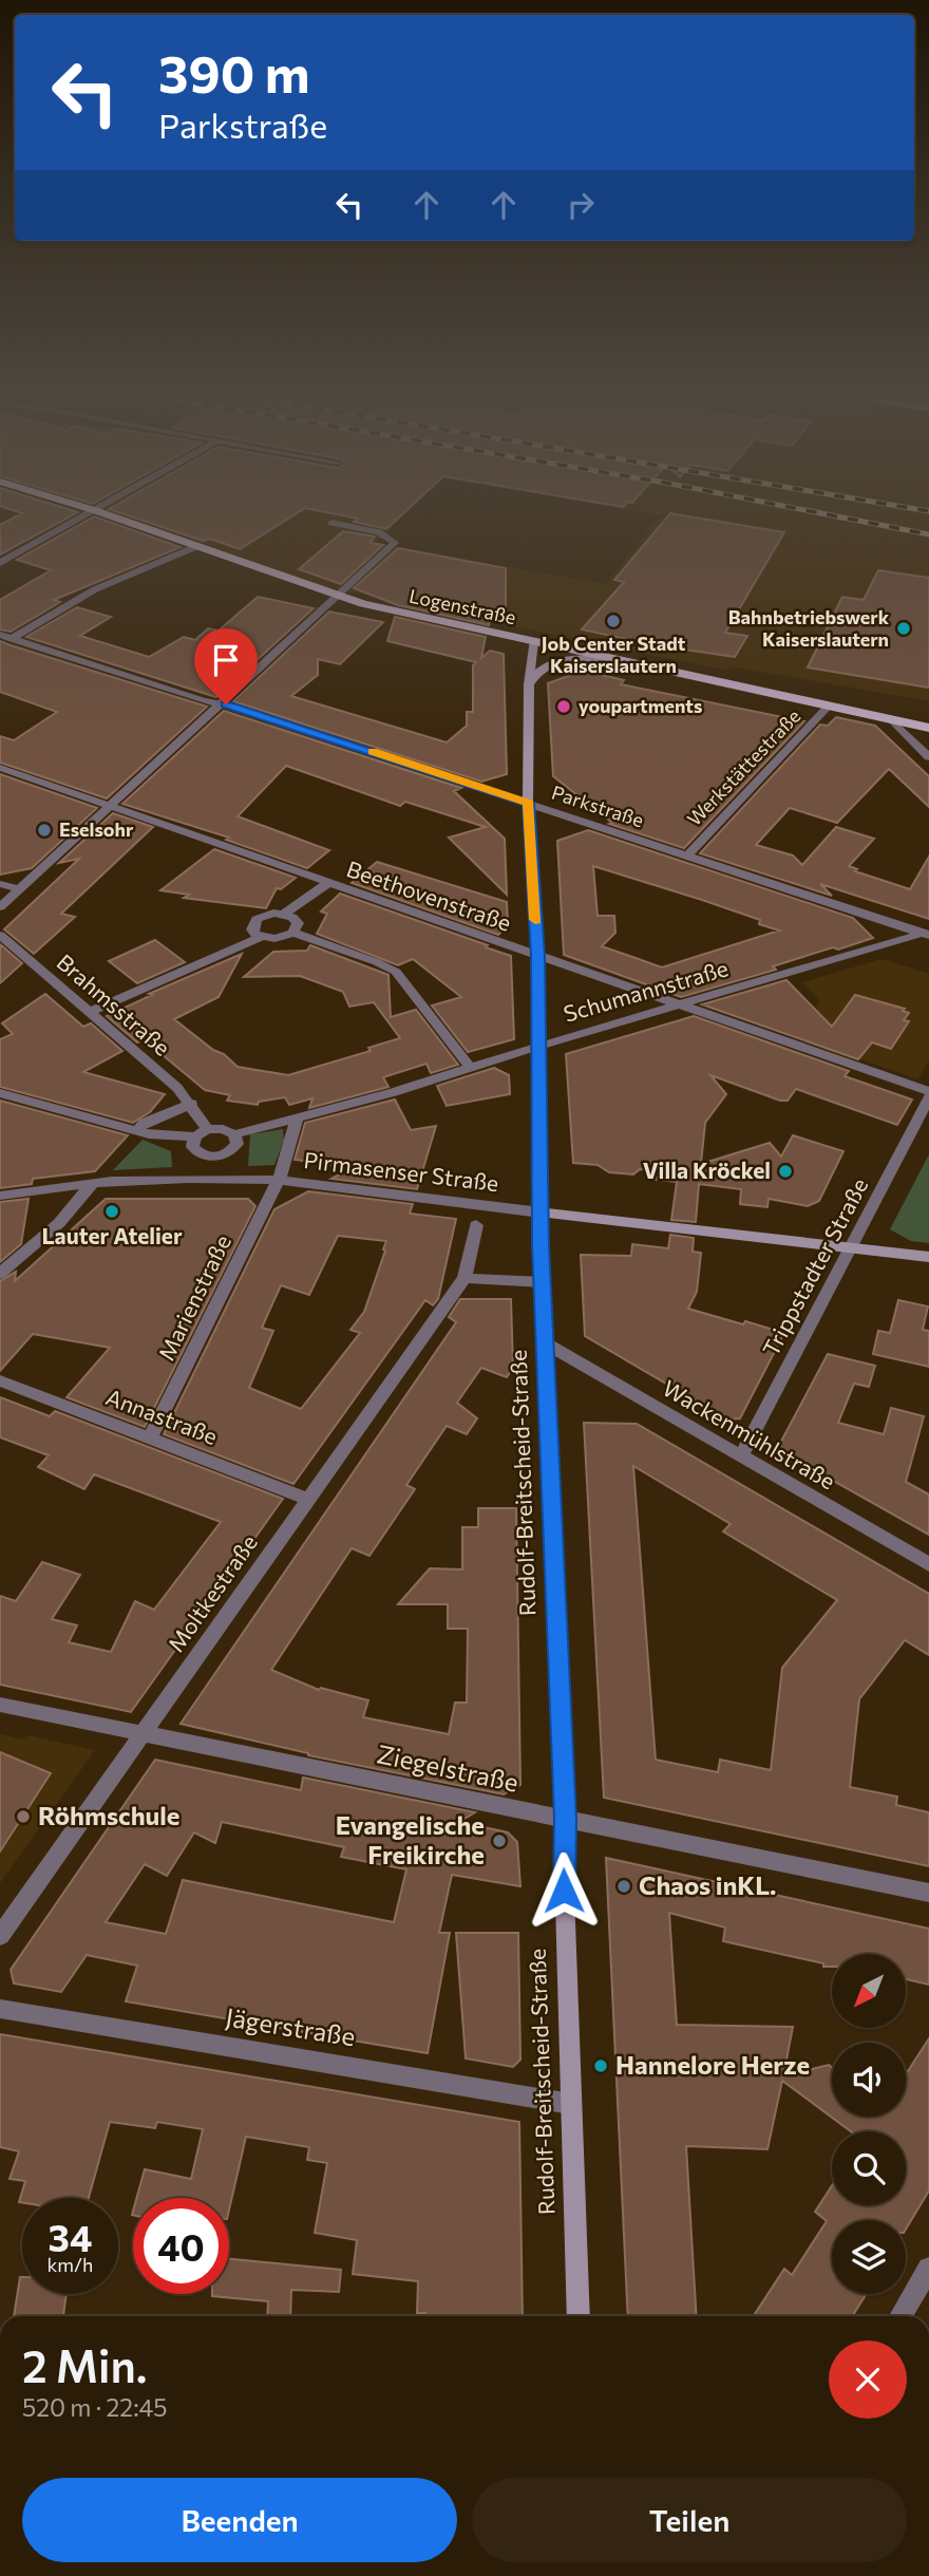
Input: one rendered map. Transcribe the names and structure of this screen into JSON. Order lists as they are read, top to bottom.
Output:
{
  "streets": {
    "main road": ["Logenstraße"],
    "street": [
      "Werkstättestraße",
      "Parkstraße",
      "Beethovenstraße",
      "Schumannstraße",
      "Brahmsstraße",
      "Pirmasenser Straße",
      "Trippstadter Straße",
      "Marienstraße",
      "Annastraße",
      "Wackenmühlstraße",
      "Rudolf-Breitscheid-Straße",
      "Moltkestraße",
      "Ziegelstraße",
      "Jägerstraße"
    ]
  },
  "crossings": [
    ["Logenstraße", "Werkstättestraße"],
    ["Logenstraße", "Rudolf-Breitscheid-Straße"],
    ["Werkstättestraße", "Parkstraße"],
    ["Parkstraße", "Schumannstraße"],
    ["Parkstraße", "Rudolf-Breitscheid-Straße"],
    ["Beethovenstraße", "Schumannstraße"],
    ["Beethovenstraße", "Rudolf-Breitscheid-Straße"],
    ["Schumannstraße", "Brahmsstraße"],
    ["Schumannstraße", "Rudolf-Breitscheid-Straße"],
    ["Pirmasenser Straße", "Trippstadter Straße"],
    ["Pirmasenser Straße", "Marienstraße"],
    ["Pirmasenser Straße", "Rudolf-Breitscheid-Straße"],
    ["Trippstadter Straße", "Wackenmühlstraße"],
    ["Marienstraße", "Annastraße"],
    ["Annastraße", "Moltkestraße"],
    ["Wackenmühlstraße", "Rudolf-Breitscheid-Straße"],
    ["Rudolf-Breitscheid-Straße", "Ziegelstraße"],
    ["Rudolf-Breitscheid-Straße", "Jägerstraße"],
    ["Moltkestraße", "Ziegelstraße"]
  ],
  "places": [
    "Job Center Stadt Kaiserslautern",
    "Bahnbetriebswerk Kaiserslautern",
    "youpartments",
    "Eselsohr",
    "Villa Kröckel",
    "Lauter Atelier",
    "Röhmschule",
    "Evangelische Freikirche",
    "Chaos inKL.",
    "Hannelore Herze"
  ],
  "north": "bottom left",
  "page": {
    "turn": ["390 m", "Parkstraße"],
    "speed": "34 km/h",
    "limit": "40",
    "heading": ["2 Min.", "520 m · 22:45"],
    "buttons": ["Beenden", "Teilen"]
  }
}
